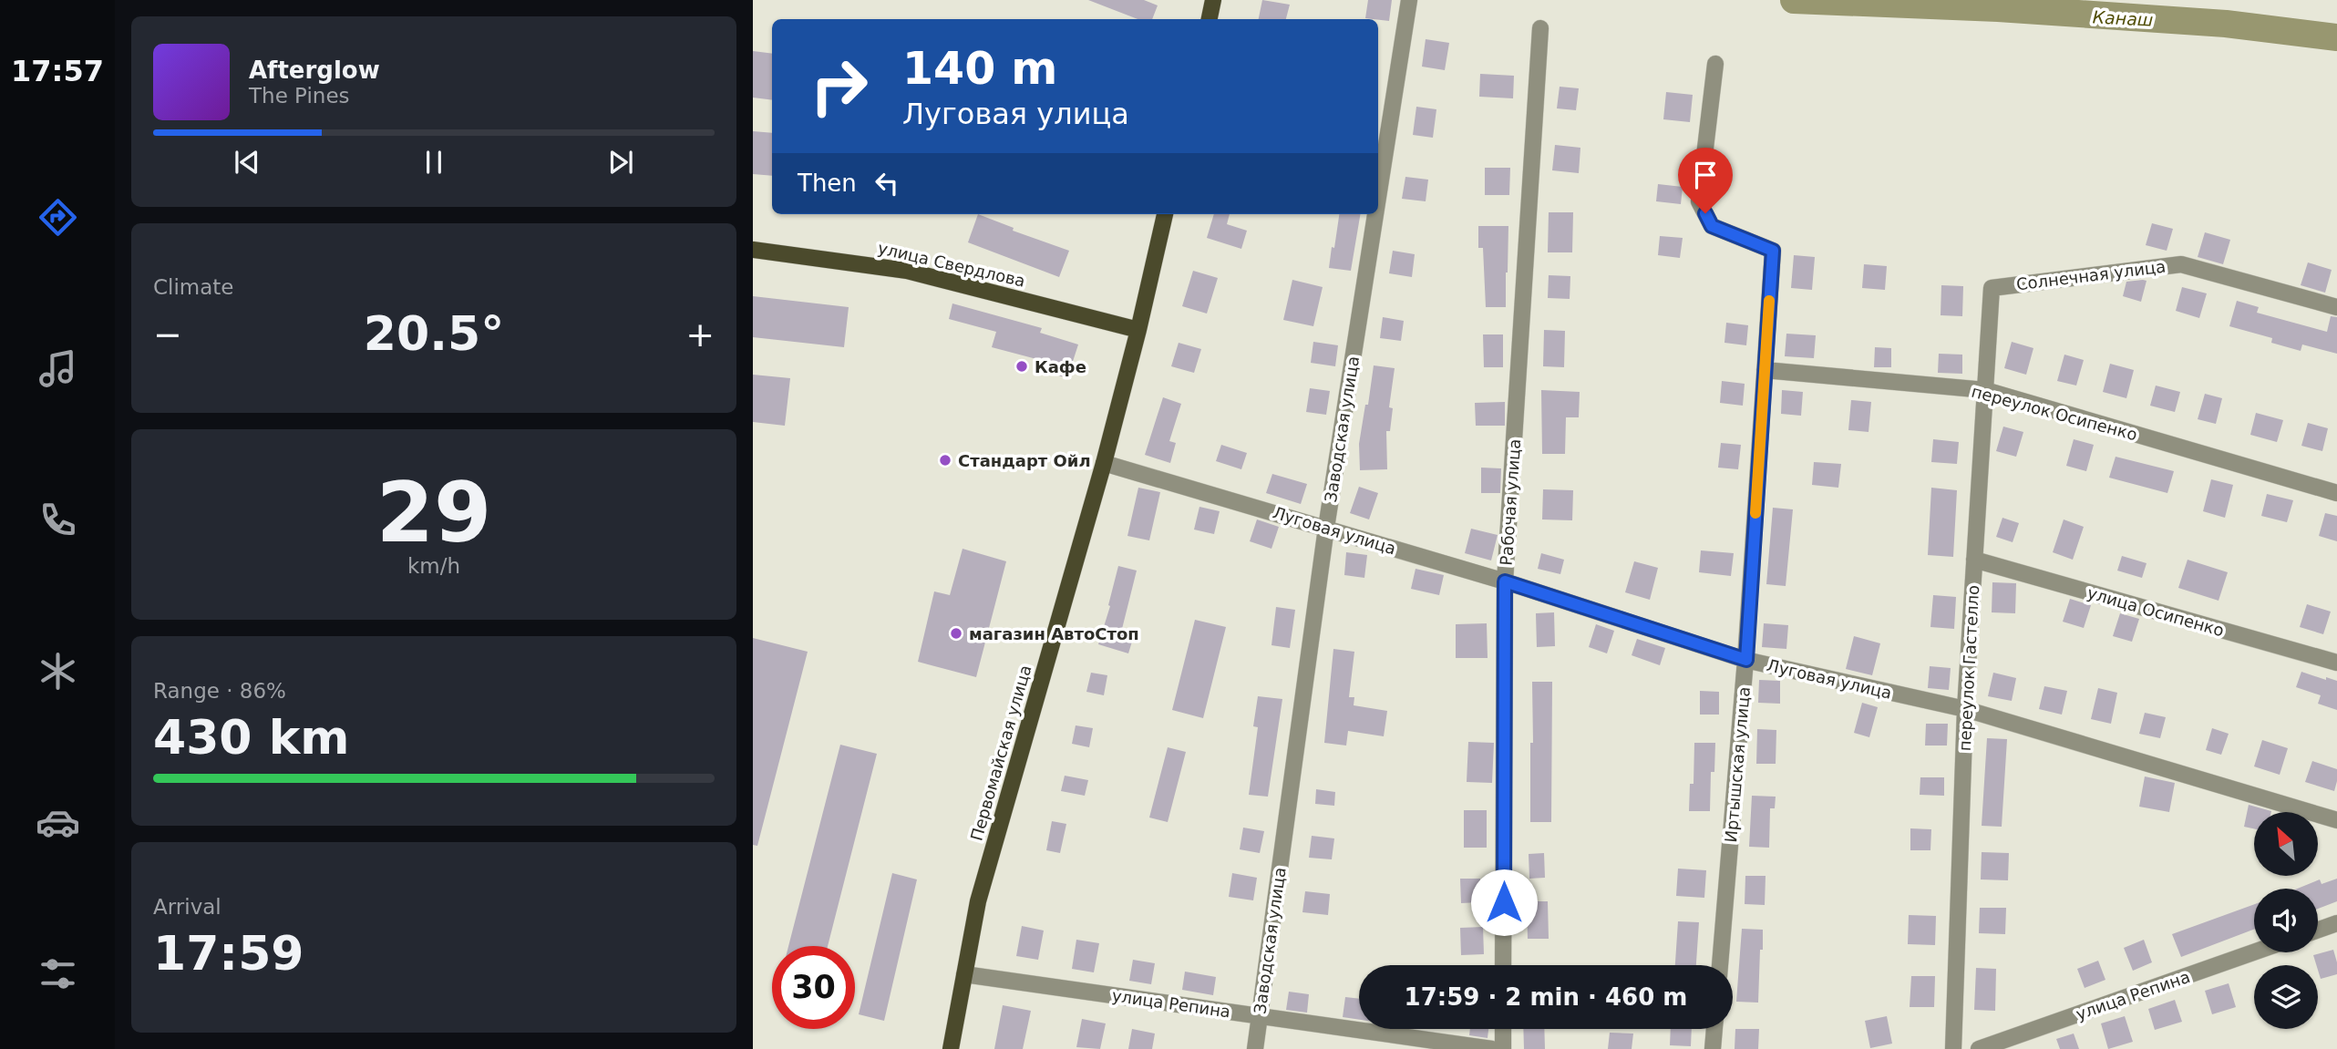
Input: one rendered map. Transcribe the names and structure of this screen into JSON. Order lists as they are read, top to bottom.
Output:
{
  "streets": {
    "main road": ["улица Свердлова", "Первомайская улица"],
    "street": [
      "Солнечная улица",
      "переулок Осипенко",
      "Заводская улица",
      "Рабочая улица",
      "Луговая улица",
      "улица Осипенко",
      "переулок Гастелло",
      "Иртышская улица",
      "улица Репина"
    ]
  },
  "crossings": [
    ["улица Свердлова", "Первомайская улица"],
    ["Солнечная улица", "переулок Гастелло"],
    ["переулок Осипенко", "переулок Гастелло"],
    ["переулок Осипенко", "Иртышская улица"],
    ["Заводская улица", "Луговая улица"],
    ["Заводская улица", "улица Репина"],
    ["Рабочая улица", "Луговая улица"],
    ["Луговая улица", "переулок Гастелло"],
    ["Луговая улица", "Первомайская улица"],
    ["Луговая улица", "Иртышская улица"],
    ["улица Осипенко", "переулок Гастелло"],
    ["Первомайская улица", "улица Репина"]
  ],
  "water": ["Канаш"],
  "places": ["Кафе", "Стандарт Ойл", "магазин АвтоСтоп"],
  "north": "top left",
  "page": {
    "tabs": "17:57",
    "turn": ["140 m", "Луговая улица"],
    "song": ["Afterglow", "The Pines"],
    "then": "Then",
    "tile": [
      "Climate",
      ["29", "km/h"],
      ["Range · 86%", "430 km"],
      ["Arrival", "17:59"]
    ],
    "heat": ["−", "20.5°", "+"],
    "limit": "30",
    "trip": "17:59 · 2 min · 460 m"
  }
}
